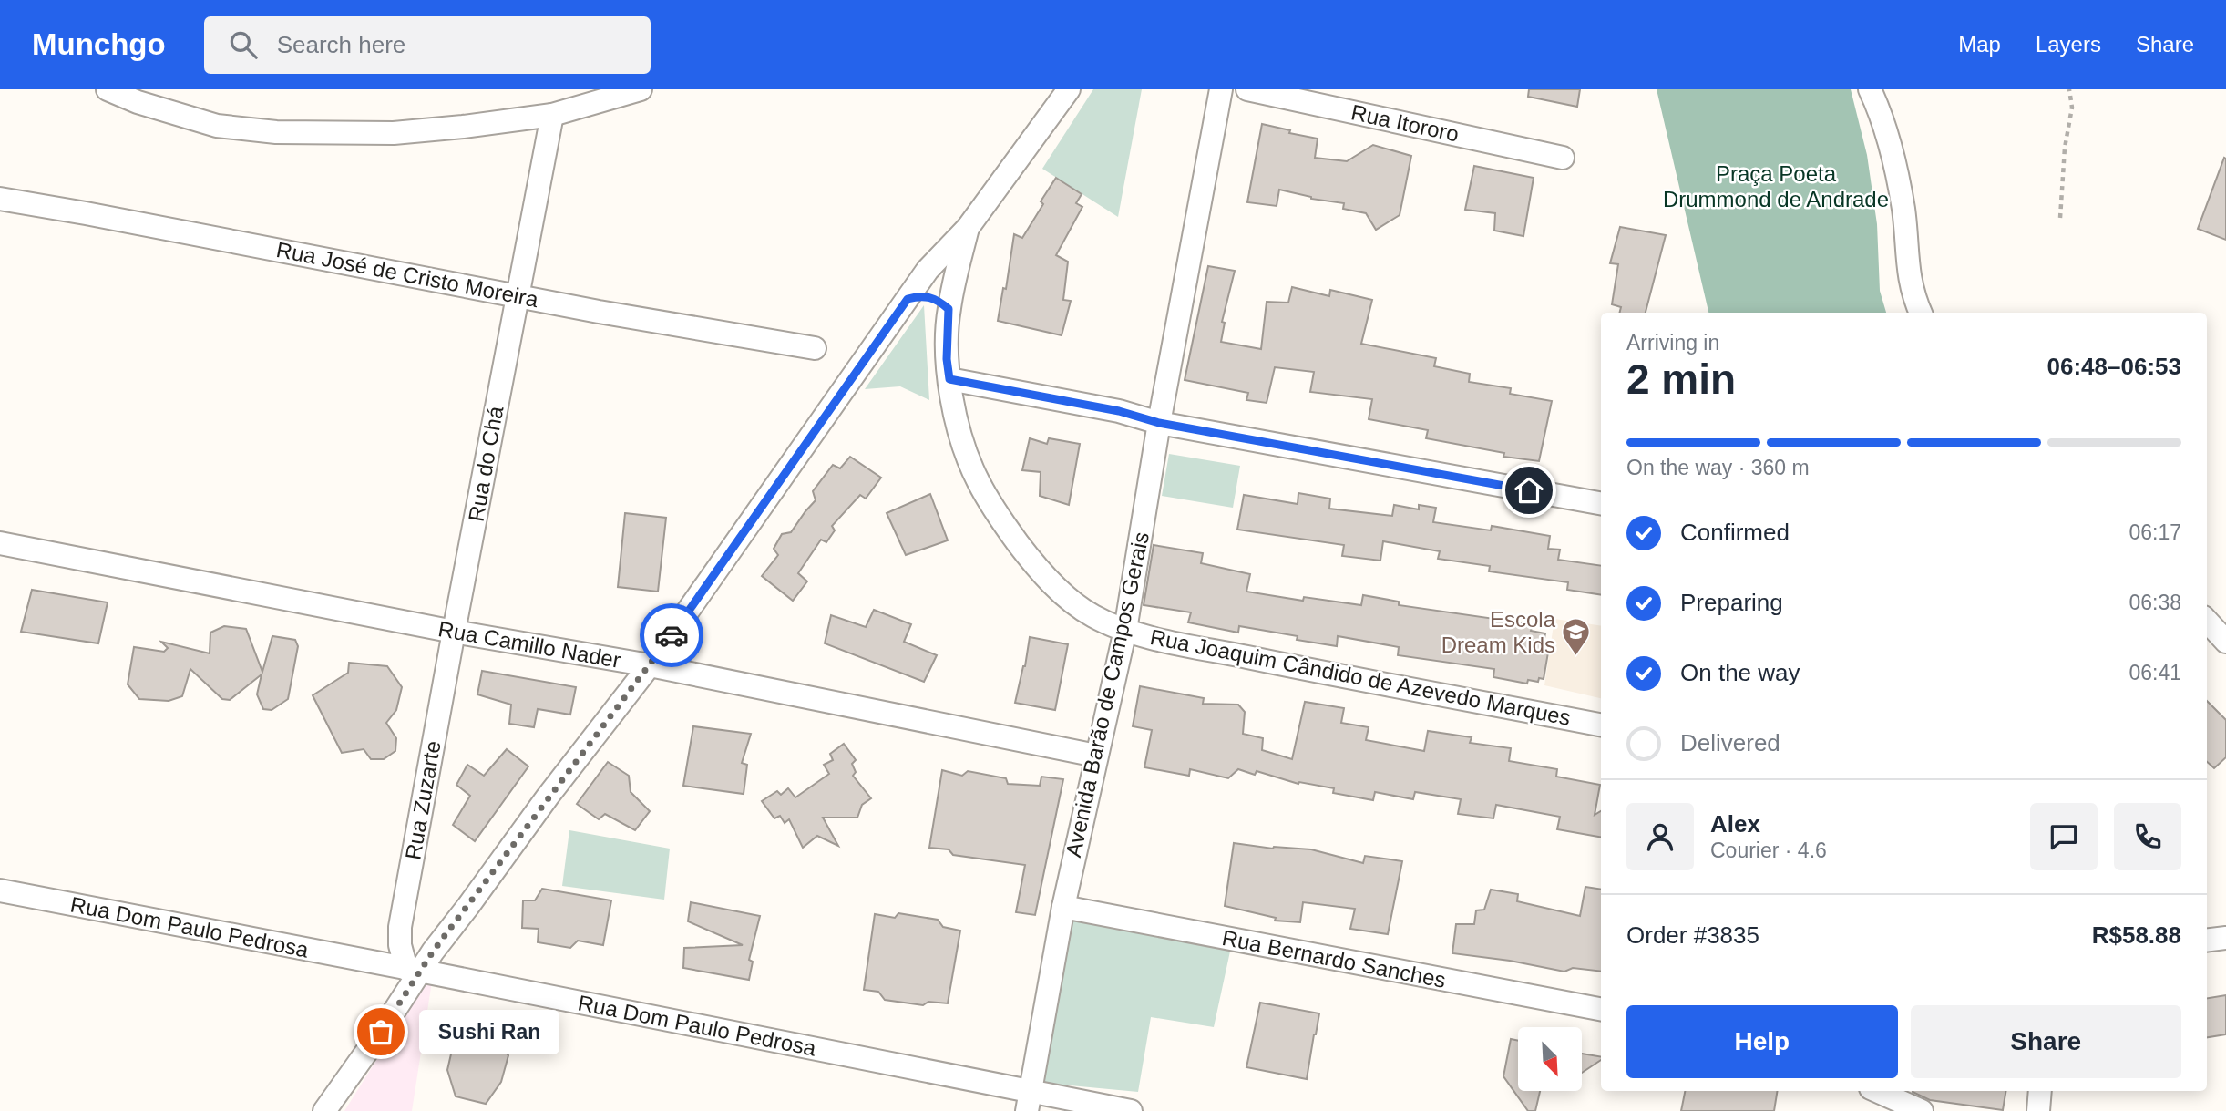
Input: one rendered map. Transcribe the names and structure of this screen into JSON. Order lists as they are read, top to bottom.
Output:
{
  "streets": {
    "street": [
      "Rua Itororo",
      "Rua José de Cristo Moreira",
      "Rua do Chá",
      "Rua Camillo Nader",
      "Rua Joaquim Cândido de Azevedo Marques",
      "Avenida Barão de Campos Gerais",
      "Rua Zuzarte",
      "Rua Dom Paulo Pedrosa",
      "Rua Bernardo Sanches"
    ]
  },
  "crossings": [
    ["Rua José de Cristo Moreira", "Rua do Chá"],
    ["Rua do Chá", "Rua Camillo Nader"],
    ["Rua do Chá", "Rua Zuzarte"],
    ["Rua Camillo Nader", "Rua Joaquim Cândido de Azevedo Marques"],
    ["Rua Camillo Nader", "Avenida Barão de Campos Gerais"],
    ["Rua Camillo Nader", "Rua Zuzarte"],
    ["Rua Joaquim Cândido de Azevedo Marques", "Avenida Barão de Campos Gerais"],
    ["Rua Joaquim Cândido de Azevedo Marques", "Rua Zuzarte"],
    ["Rua Joaquim Cândido de Azevedo Marques", "Rua Dom Paulo Pedrosa"],
    ["Avenida Barão de Campos Gerais", "Rua Dom Paulo Pedrosa"],
    ["Avenida Barão de Campos Gerais", "Rua Bernardo Sanches"],
    ["Rua Zuzarte", "Rua Dom Paulo Pedrosa"]
  ],
  "parks": ["Praça Poeta Drummond de Andrade"],
  "places": {
    "school or university": ["Escola Dream Kids"],
    "other": ["Sushi Ran"]
  },
  "north": "bottom right",
  "page": {
    "header": "Munchgo",
    "search": "Search here",
    "nav": ["Map", "Layers", "Share"],
    "heading": ["2 min", "Arriving in", "06:48–06:53"],
    "panel": [
      "Alex",
      "Courier · 4.6",
      "Order #3835",
      "R$58.88"
    ],
    "bar": "On the way · 360 m",
    "list": [
      ["Confirmed", "06:17"],
      ["Preparing", "06:38"],
      ["On the way", "06:41"],
      "Delivered"
    ],
    "buttons": ["Help", "Share"],
    "bubble": "Sushi Ran"
  }
}
